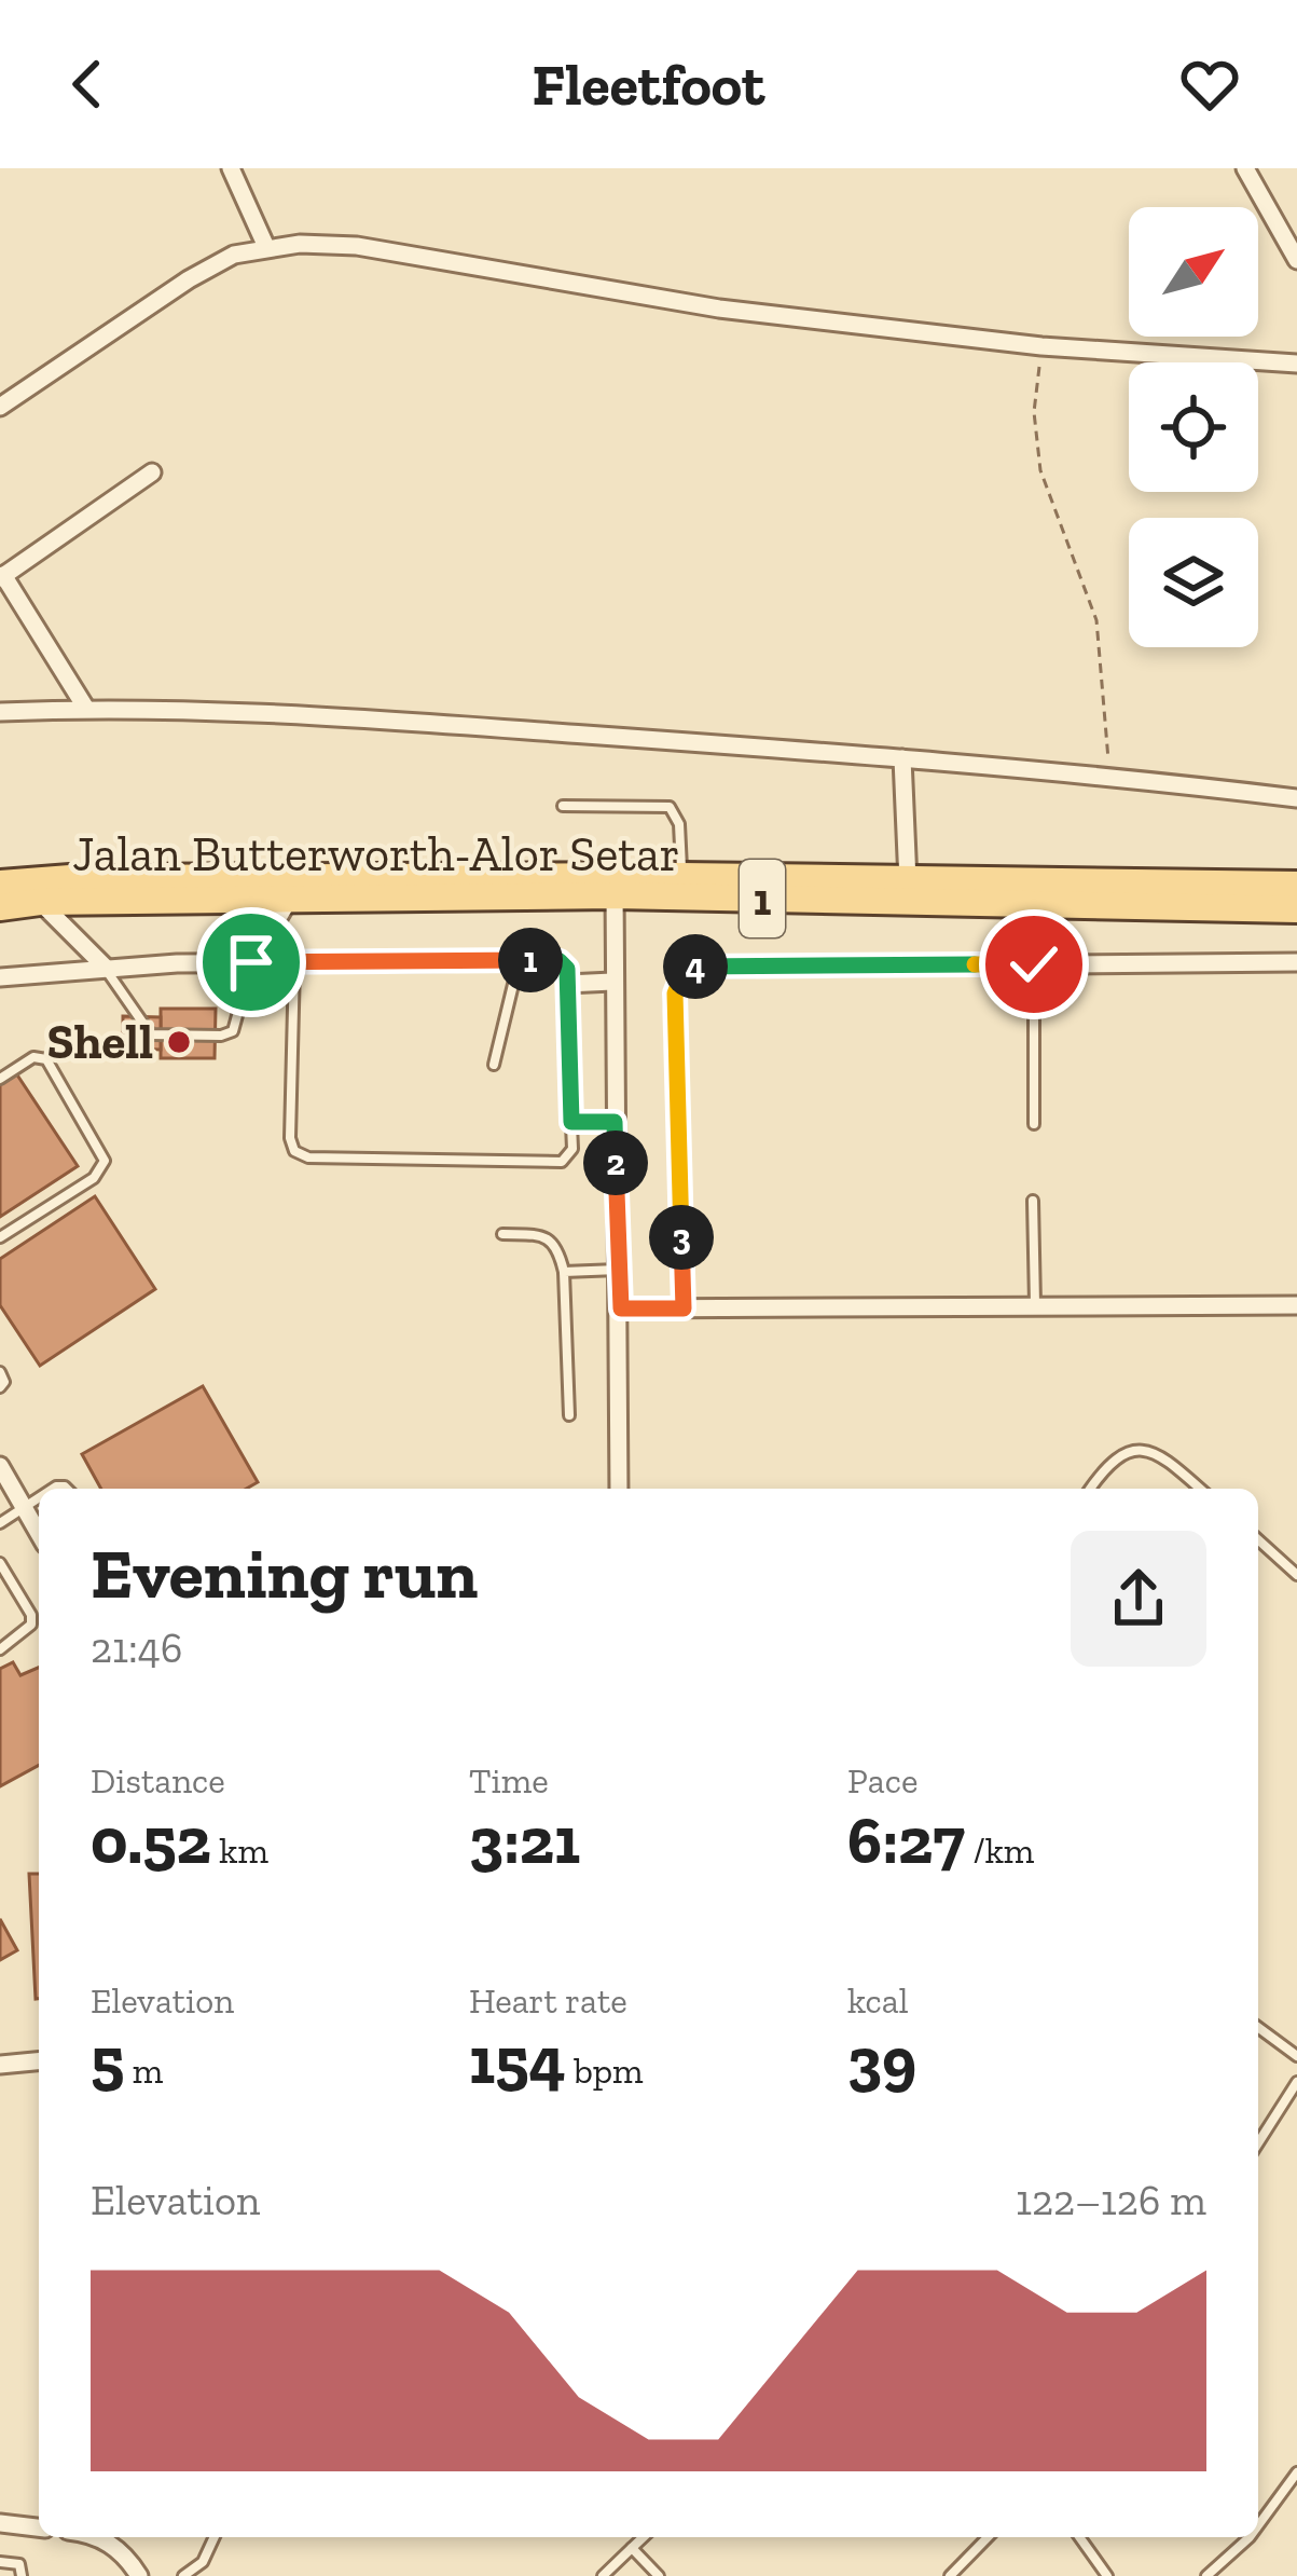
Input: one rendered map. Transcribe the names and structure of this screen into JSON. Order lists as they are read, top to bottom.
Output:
{
  "streets": {
    "main road": ["Jalan Butterworth-Alor Setar", "1"]
  },
  "places": ["Shell"],
  "north": "top right",
  "page": {
    "header": "Fleetfoot",
    "pins": [
      "1",
      "4",
      "2",
      "3"
    ],
    "heading": ["Evening run", "21:46"],
    "stats": [
      ["Distance", "0.52 km"],
      ["Time", "3:21"],
      ["Pace", "6:27 /km"],
      ["Elevation", "5 m"],
      ["Heart rate", "154 bpm"],
      ["kcal", "39"]
    ],
    "chart": ["Elevation", "122–126 m"]
  }
}
